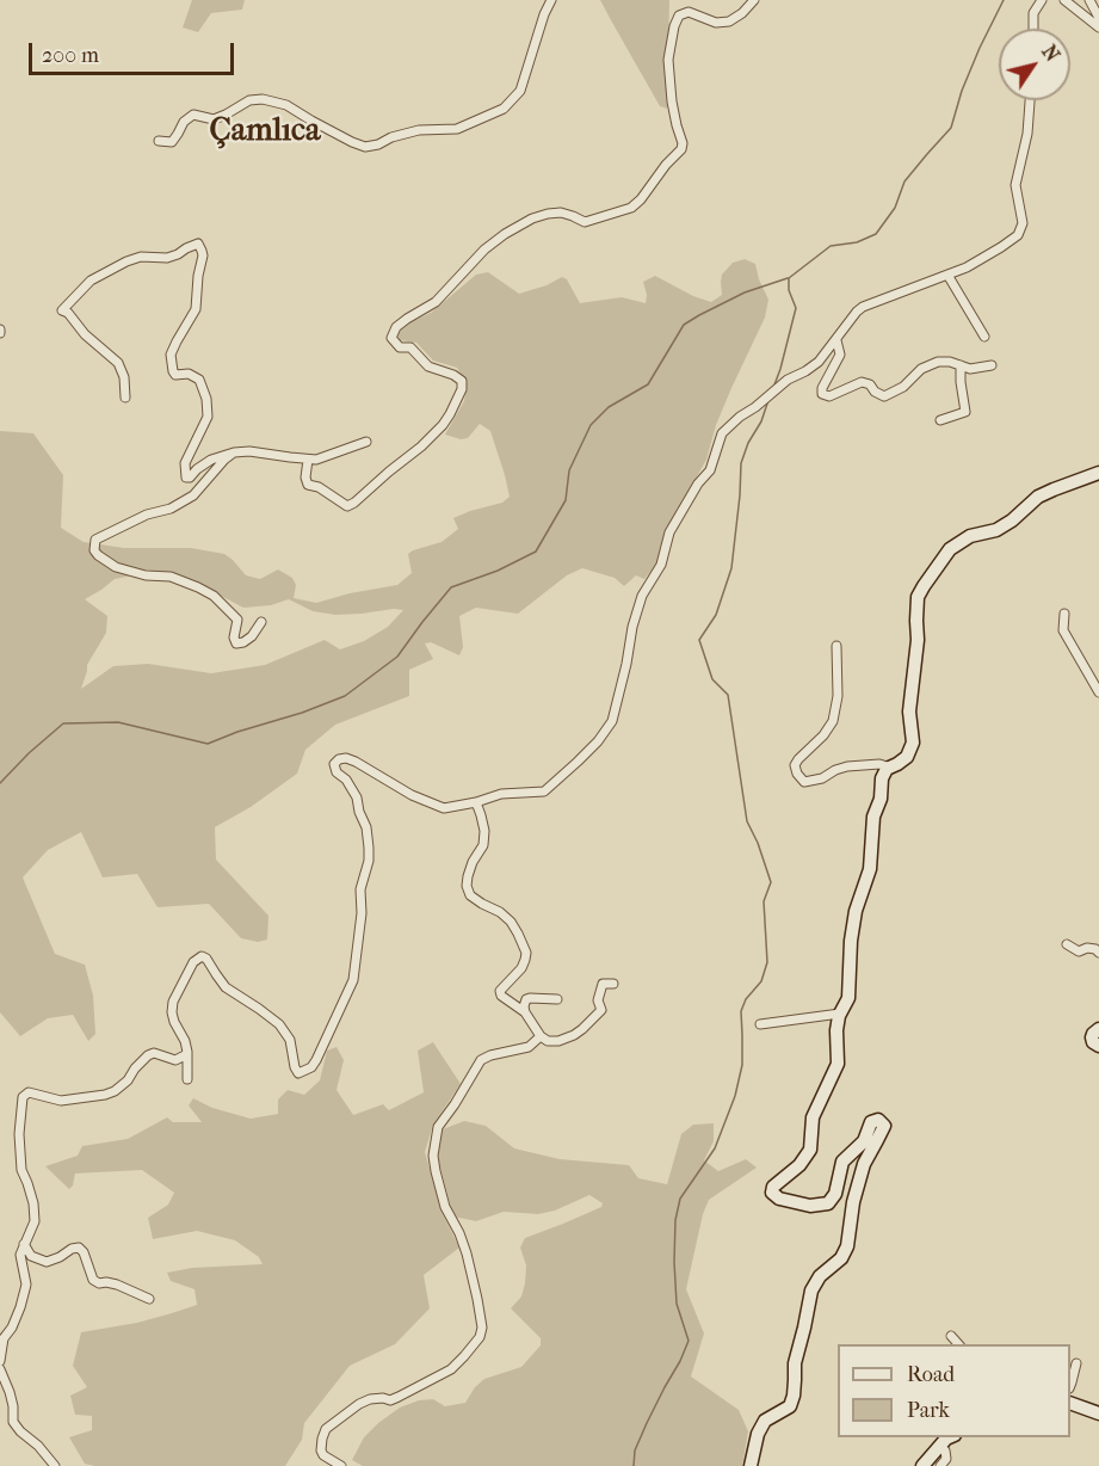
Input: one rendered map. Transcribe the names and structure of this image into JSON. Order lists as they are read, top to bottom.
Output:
{
  "districts": ["Çamlıca"],
  "legend": ["Road", "Park"],
  "scale_bar": "200 m",
  "north": "top right"
}
